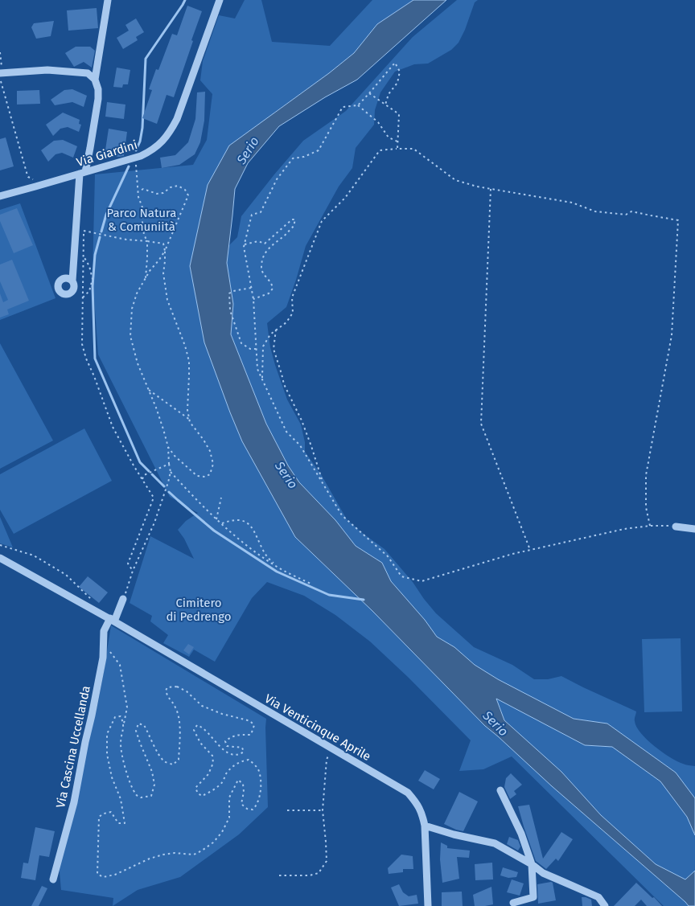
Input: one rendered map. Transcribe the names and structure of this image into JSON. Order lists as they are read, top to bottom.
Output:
{
  "streets": {
    "street": ["Via Giardini", "Via Venticinque Aprile", "Via Cascina Uccellanda"]
  },
  "crossings": [
    ["Via Venticinque Aprile", "Via Cascina Uccellanda"]
  ],
  "water": ["Serio"],
  "parks": ["Parco Natura & Comuniità", "Cimitero di Pedrengo"]
}
